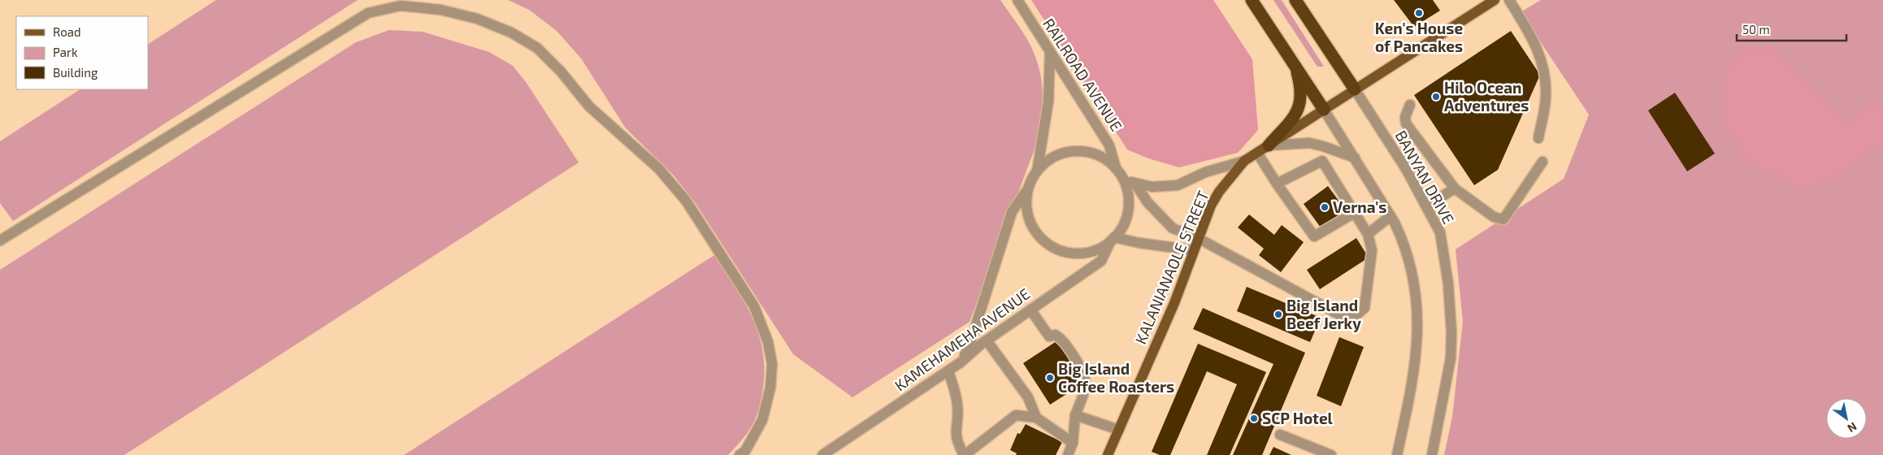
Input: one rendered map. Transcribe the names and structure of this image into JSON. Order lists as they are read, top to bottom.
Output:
{
  "streets": {
    "main road": ["KALANIANAOLE STREET"],
    "street": ["RAILROAD AVENUE", "BANYAN DRIVE", "KAMEHAMEHA AVENUE"]
  },
  "crossings": [
    ["RAILROAD AVENUE", "KAMEHAMEHA AVENUE"]
  ],
  "places": [
    "Ken's House of Pancakes",
    "Hilo Ocean Adventures",
    "Verna's",
    "Big Island Beef Jerky",
    "Big Island Coffee Roasters",
    "SCP Hotel"
  ],
  "legend": ["Road", "Park", "Building"],
  "scale_bar": "50 m",
  "north": "bottom right"
}
